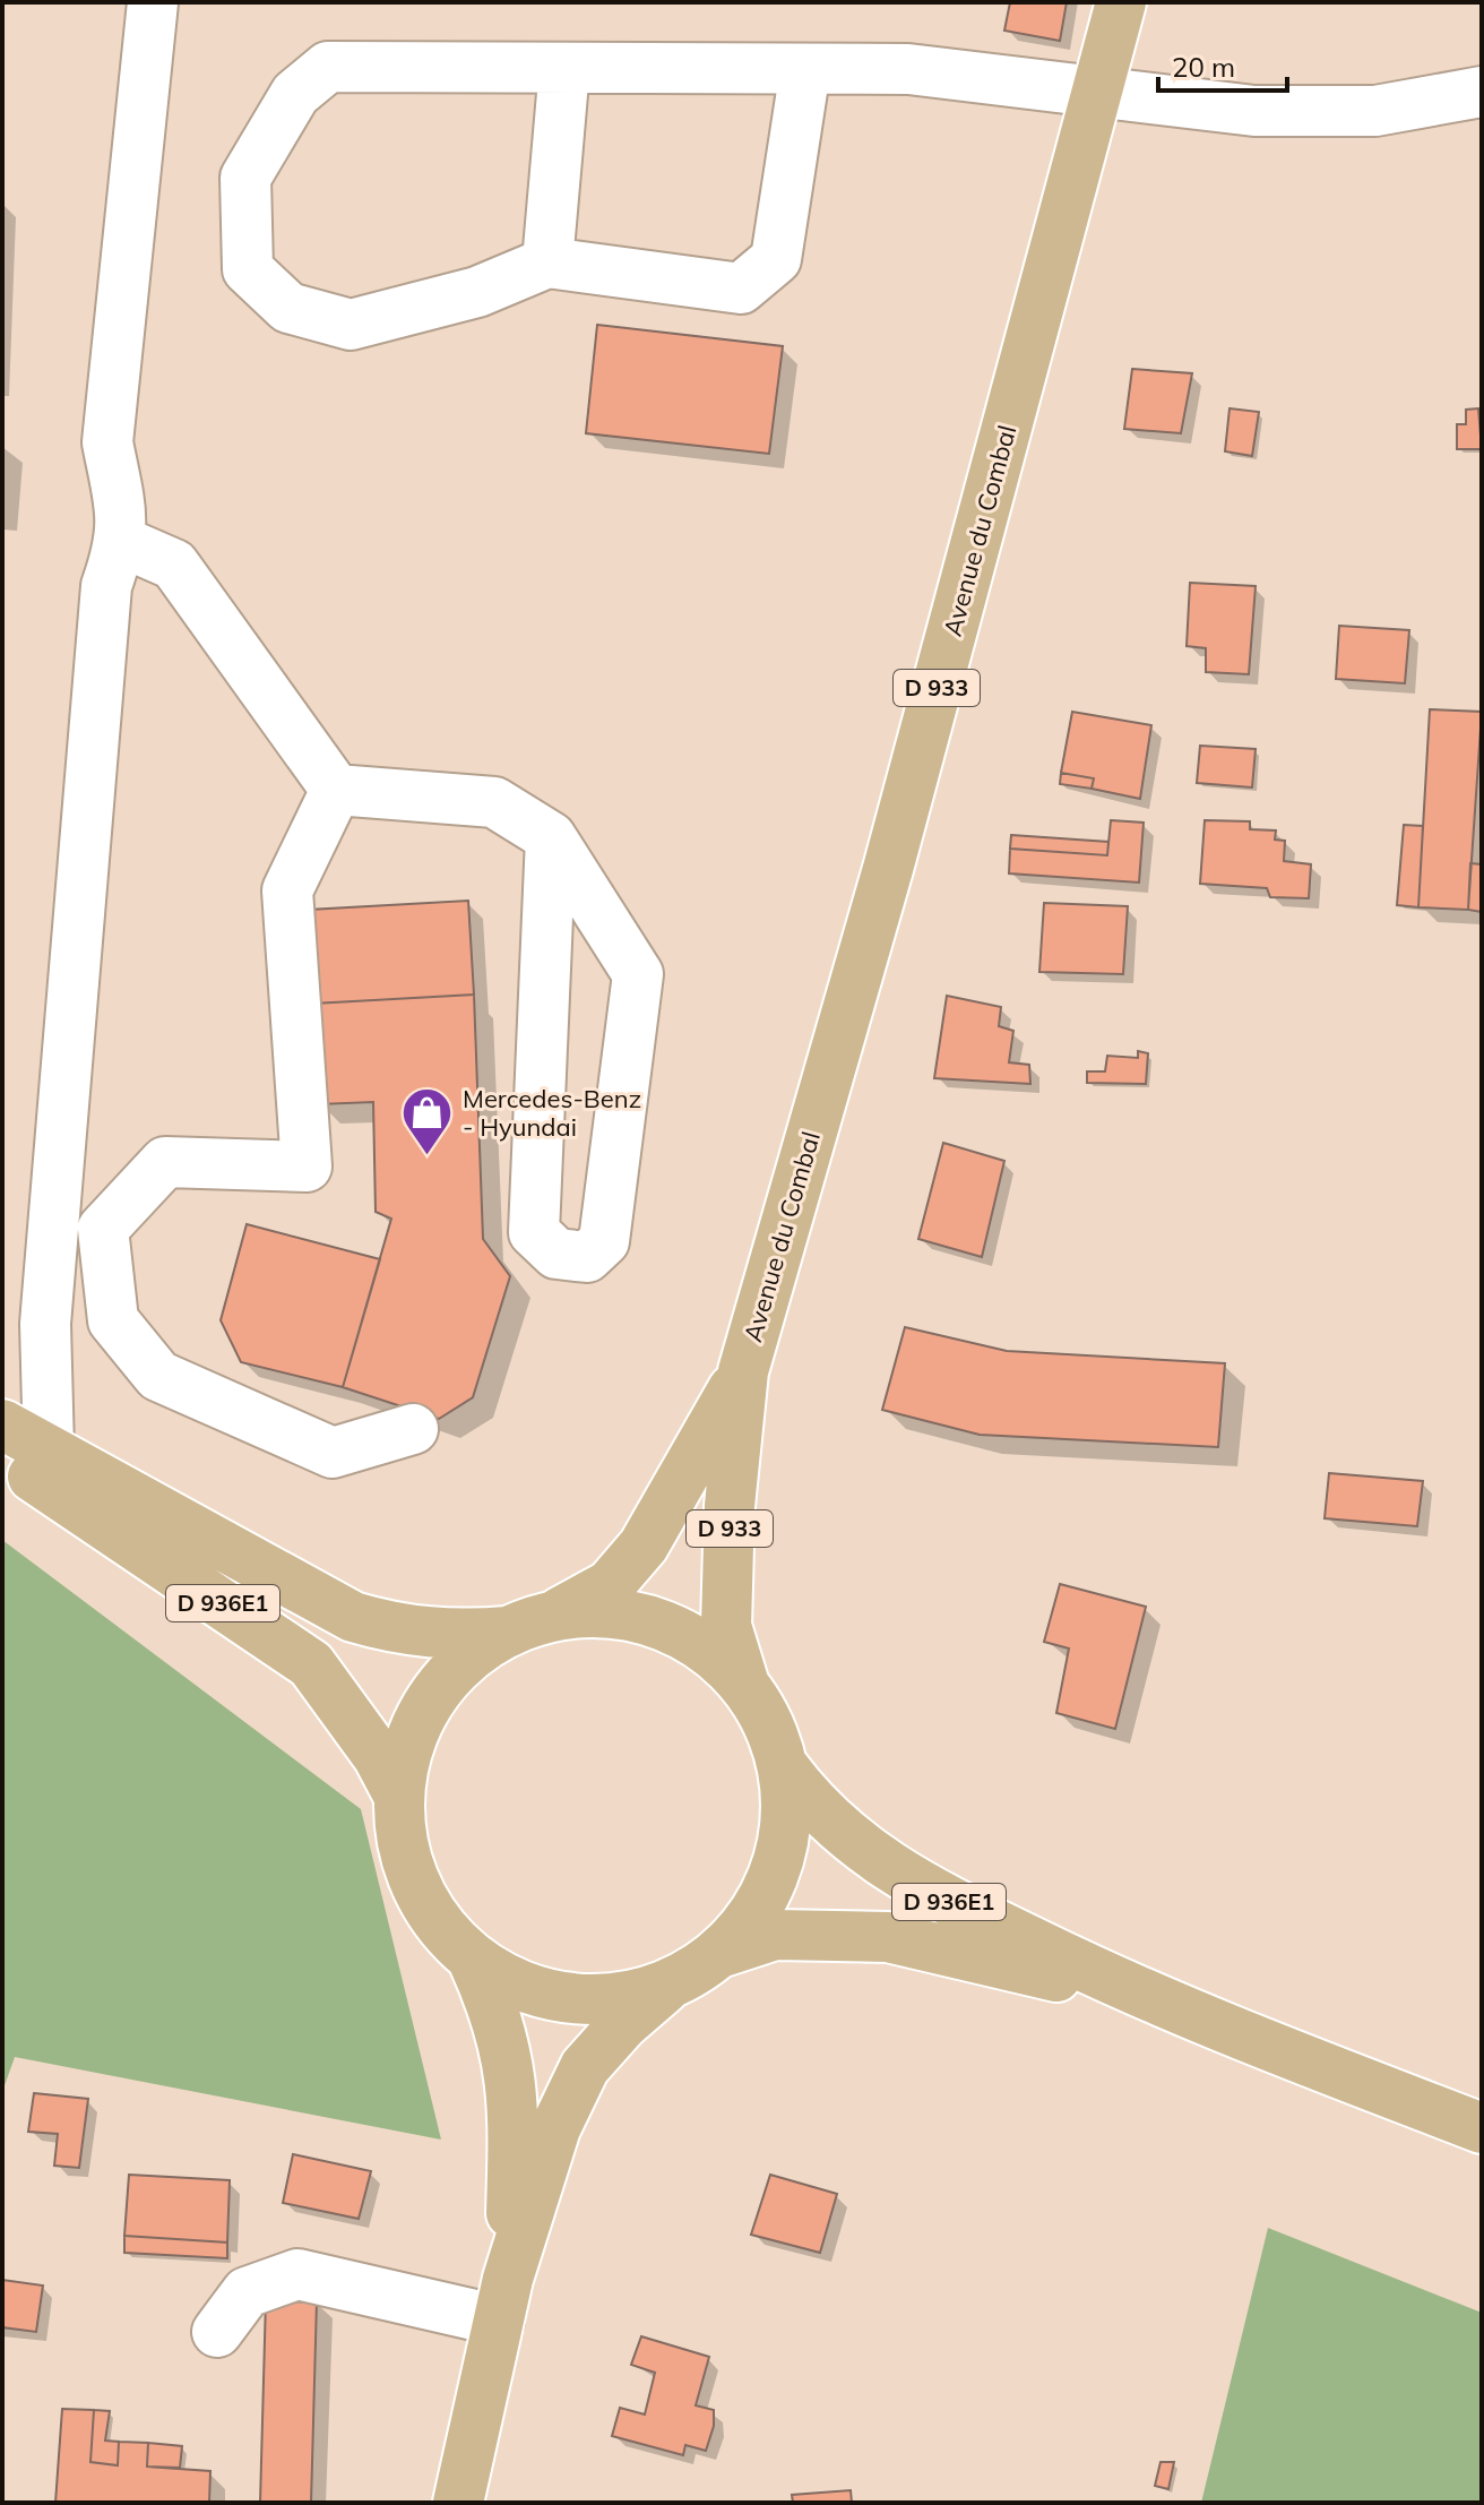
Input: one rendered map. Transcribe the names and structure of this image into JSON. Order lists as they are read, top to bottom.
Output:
{
  "streets": {
    "main road": ["Avenue du Combal", "D 933", "D 936E1"]
  },
  "crossings": [
    ["Avenue du Combal", "D 933"]
  ],
  "places": {
    "shop": ["Mercedes-Benz - Hyundai"]
  },
  "scale_bar": "20 m"
}
